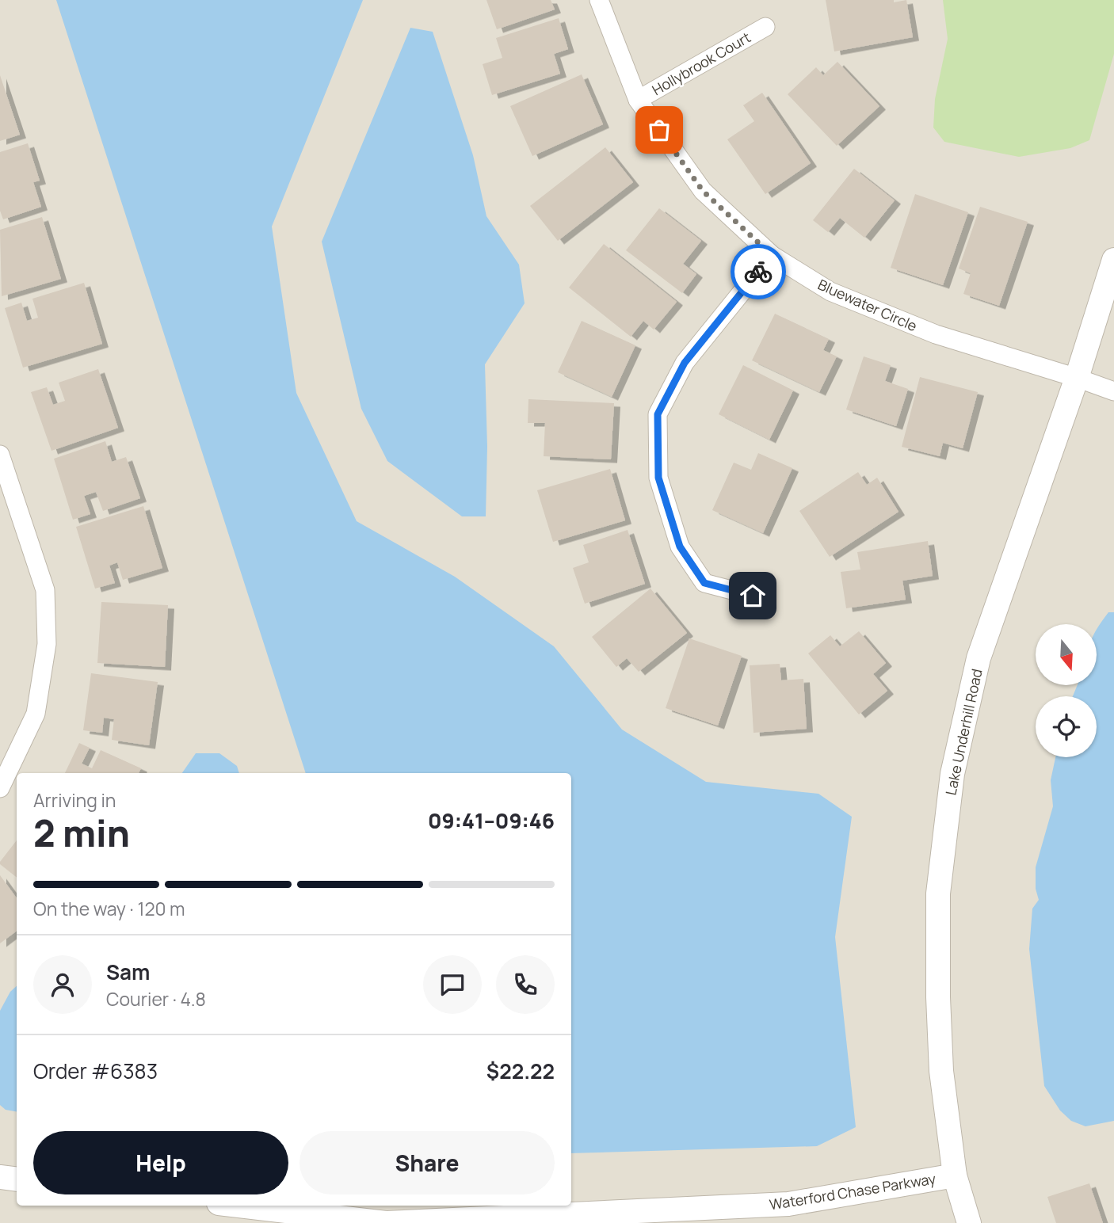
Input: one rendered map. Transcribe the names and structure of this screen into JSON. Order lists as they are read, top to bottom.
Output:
{
  "streets": {
    "street": [
      "Hollybrook Court",
      "Bluewater Circle",
      "Lake Underhill Road",
      "Waterford Chase Parkway"
    ]
  },
  "crossings": [
    ["Hollybrook Court", "Bluewater Circle"],
    ["Bluewater Circle", "Lake Underhill Road"],
    ["Lake Underhill Road", "Waterford Chase Parkway"]
  ],
  "north": "bottom",
  "page": {
    "heading": ["2 min", "Arriving in", "09:41–09:46"],
    "panel": [
      "Sam",
      "Courier · 4.8",
      "Order #6383",
      "$22.22"
    ],
    "bar": "On the way · 120 m",
    "buttons": ["Help", "Share"]
  }
}
